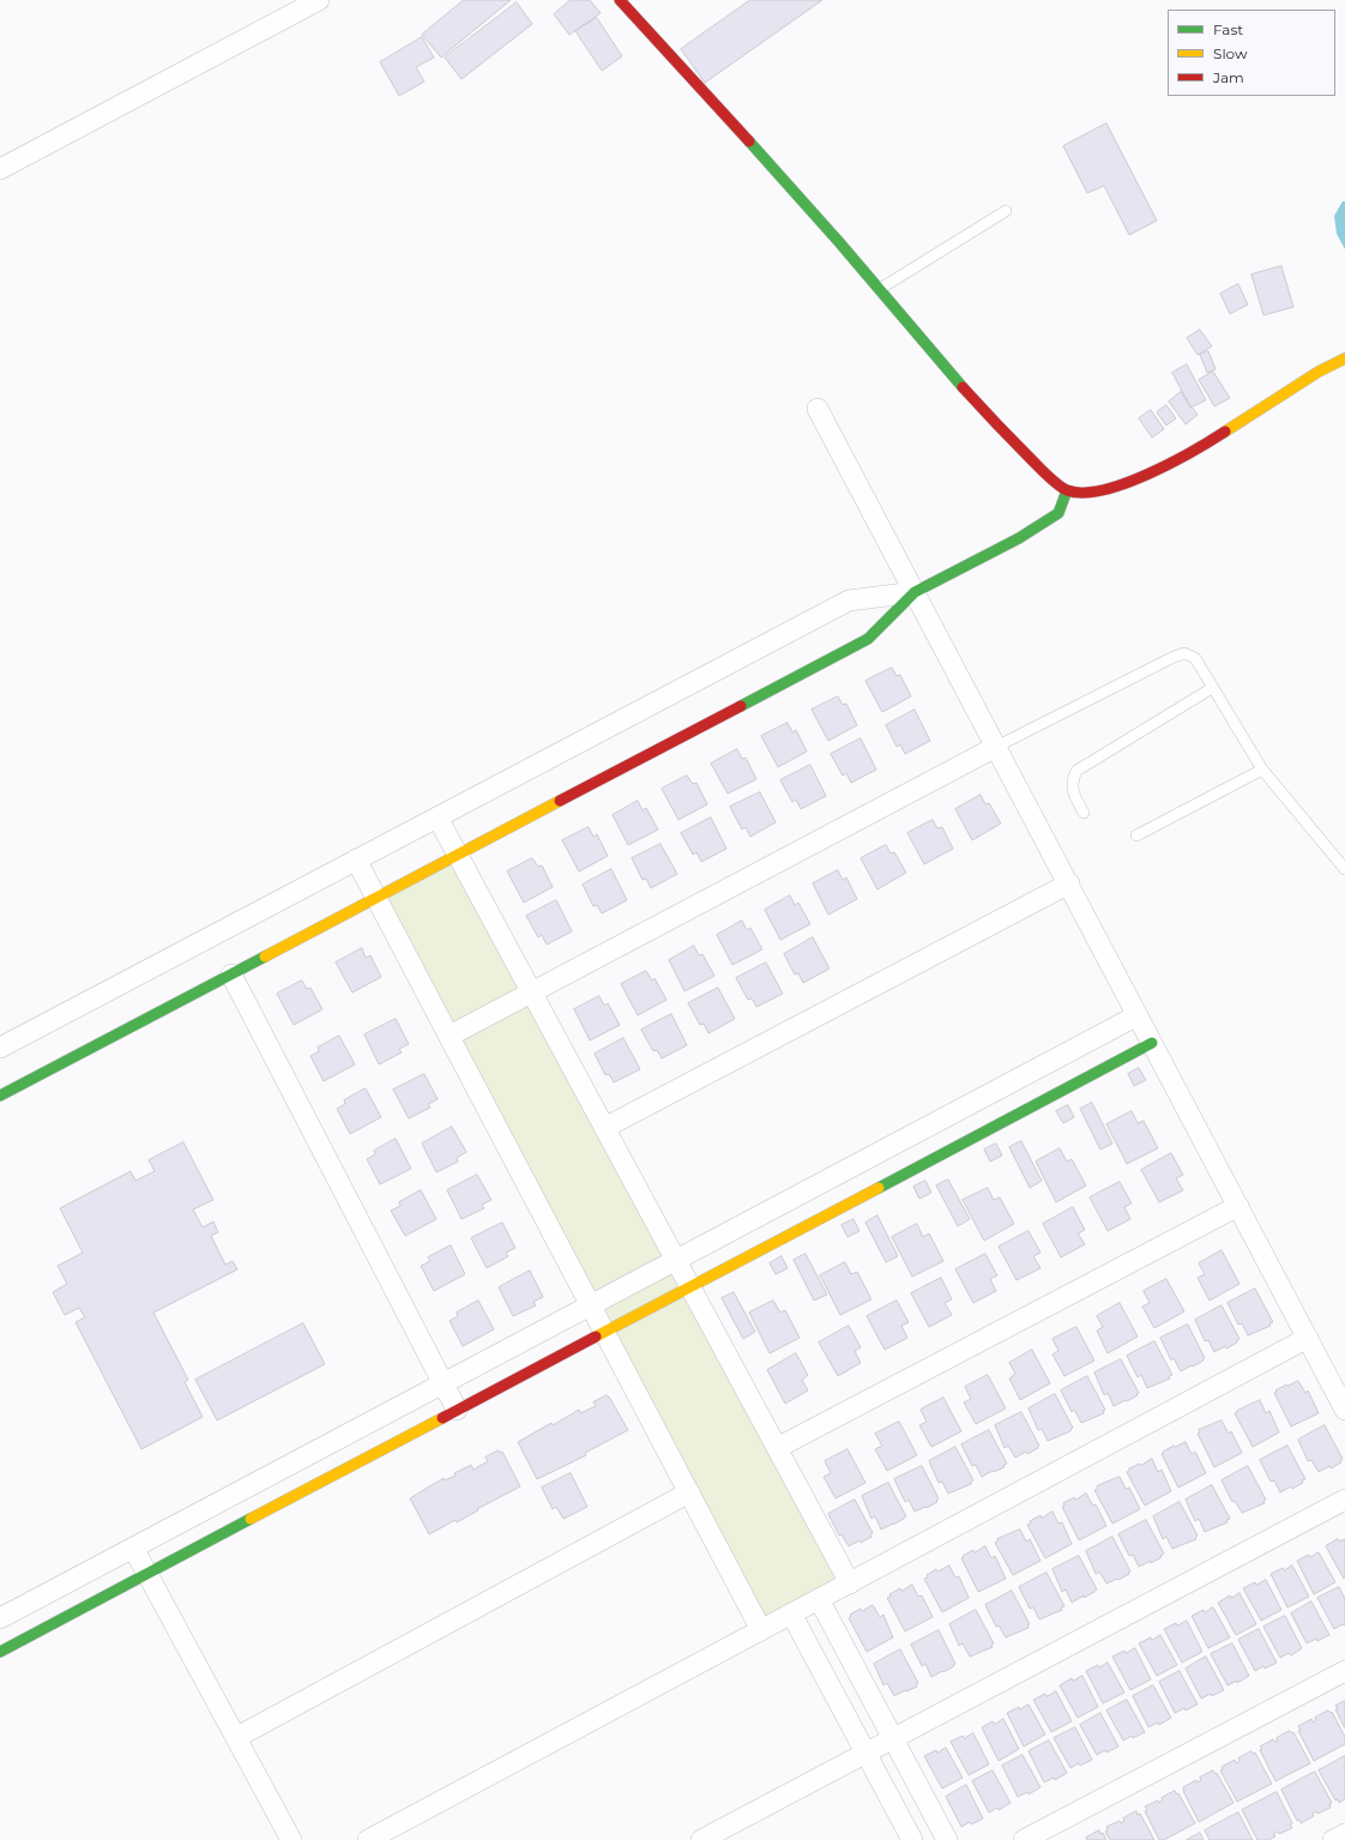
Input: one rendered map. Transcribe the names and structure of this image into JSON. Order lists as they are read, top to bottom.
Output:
{
  "legend": ["Fast", "Slow", "Jam"]
}
